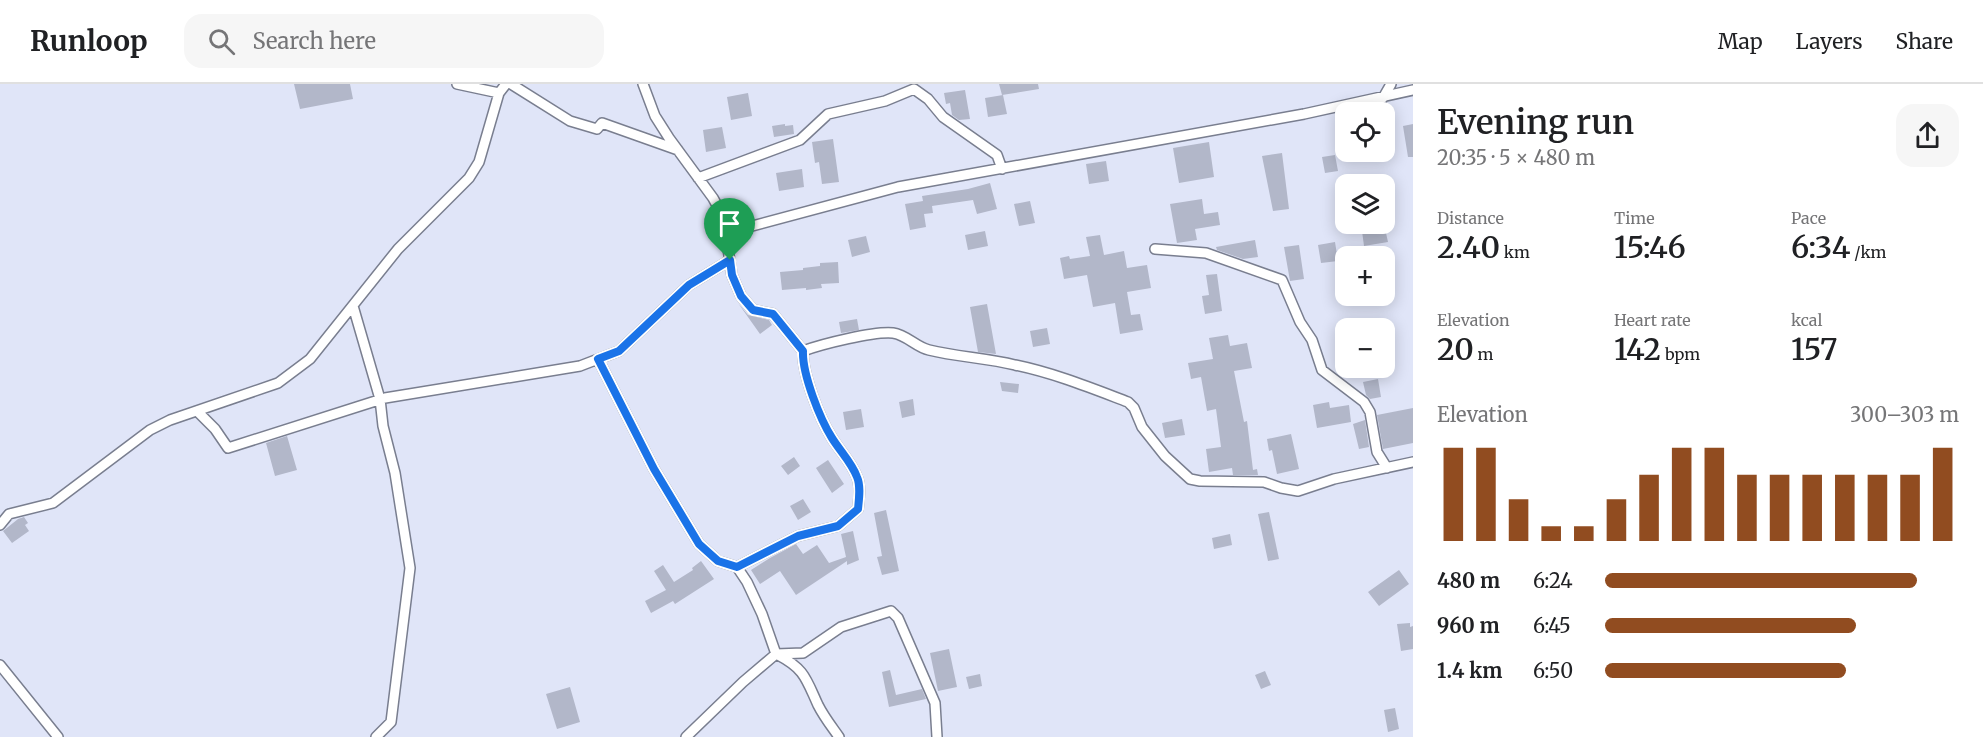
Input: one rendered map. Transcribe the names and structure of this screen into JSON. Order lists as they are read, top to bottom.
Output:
{
  "page": {
    "header": "Runloop",
    "search": "Search here",
    "nav": ["Map", "Layers", "Share"],
    "heading": ["Evening run", "20:35 · 5 × 480 m"],
    "map_buttons": ["+", "−"],
    "stats": [
      ["Distance", "2.40 km"],
      ["Time", "15:46"],
      ["Pace", "6:34 /km"],
      ["Elevation", "20 m"],
      ["Heart rate", "142 bpm"],
      ["kcal", "157"]
    ],
    "chart": ["Elevation", "300–303 m"],
    "list": [
      {
        "name": "480 m",
        "note": "6:24"
      },
      {
        "name": "960 m",
        "note": "6:45"
      },
      {
        "name": "1.4 km",
        "note": "6:50"
      }
    ]
  }
}
